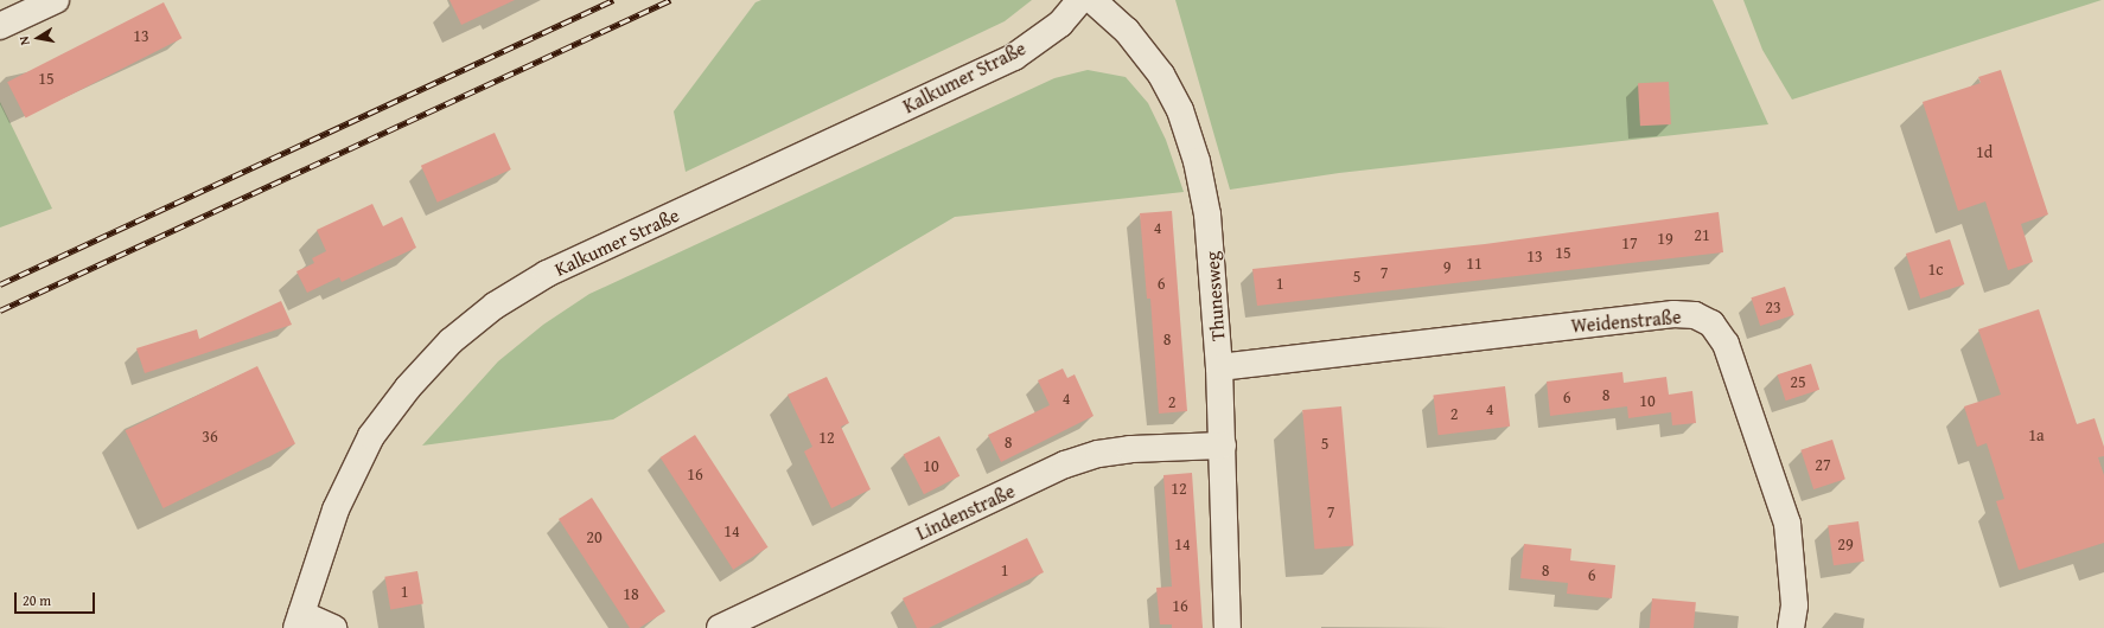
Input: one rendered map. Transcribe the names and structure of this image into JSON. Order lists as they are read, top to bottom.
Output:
{
  "streets": {
    "street": [
      "Kalkumer Straße",
      "Thunesweg",
      "Weidenstraße",
      "Lindenstraße"
    ]
  },
  "crossings": [
    ["Thunesweg", "Weidenstraße"],
    ["Thunesweg", "Lindenstraße"]
  ],
  "house_numbers": [
    "13",
    "15",
    "1d",
    "4",
    "21",
    "19",
    "17",
    "15",
    "13",
    "11",
    "9",
    "1c",
    "7",
    "5",
    "6",
    "1",
    "23",
    "8",
    "25",
    "8",
    "6",
    "4",
    "10",
    "2",
    "4",
    "2",
    "1a",
    "36",
    "12",
    "8",
    "5",
    "27",
    "10",
    "16",
    "12",
    "7",
    "14",
    "20",
    "14",
    "29",
    "1",
    "8",
    "6",
    "1",
    "18",
    "16"
  ],
  "scale_bar": "20 m",
  "north": "left"
}
